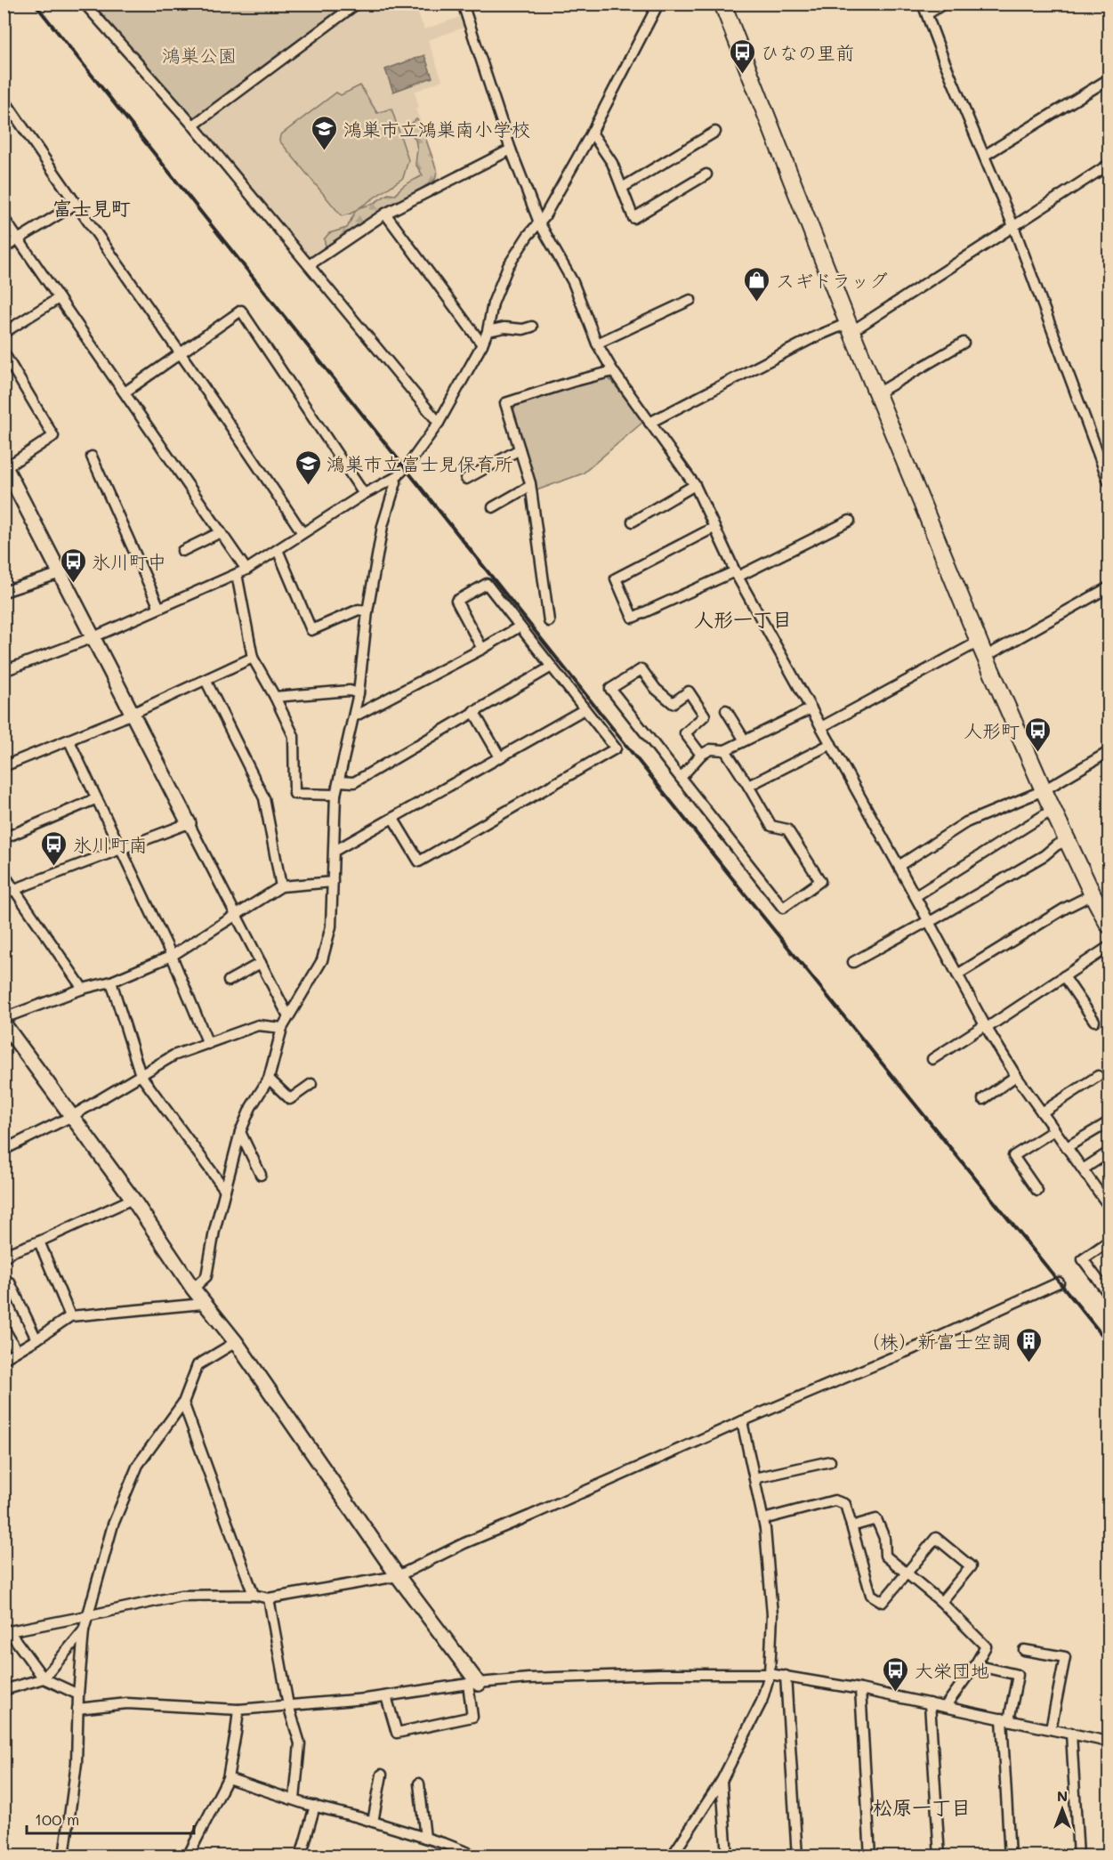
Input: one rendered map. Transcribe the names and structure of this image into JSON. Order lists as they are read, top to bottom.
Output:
{
  "districts": ["富士見町", "人形一丁目", "松原一丁目"],
  "parks": ["鴻巣公園"],
  "places": {
    "bus stop": [
      "ひなの里前",
      "氷川町中",
      "人形町",
      "氷川町南",
      "大栄団地"
    ],
    "school or university": ["鴻巣市立鴻巣南小学校", "鴻巣市立富士見保育所"],
    "shop": ["スギドラッグ"],
    "building": ["（株）新富士空調"]
  },
  "scale_bar": "100 m",
  "north": "top"
}
